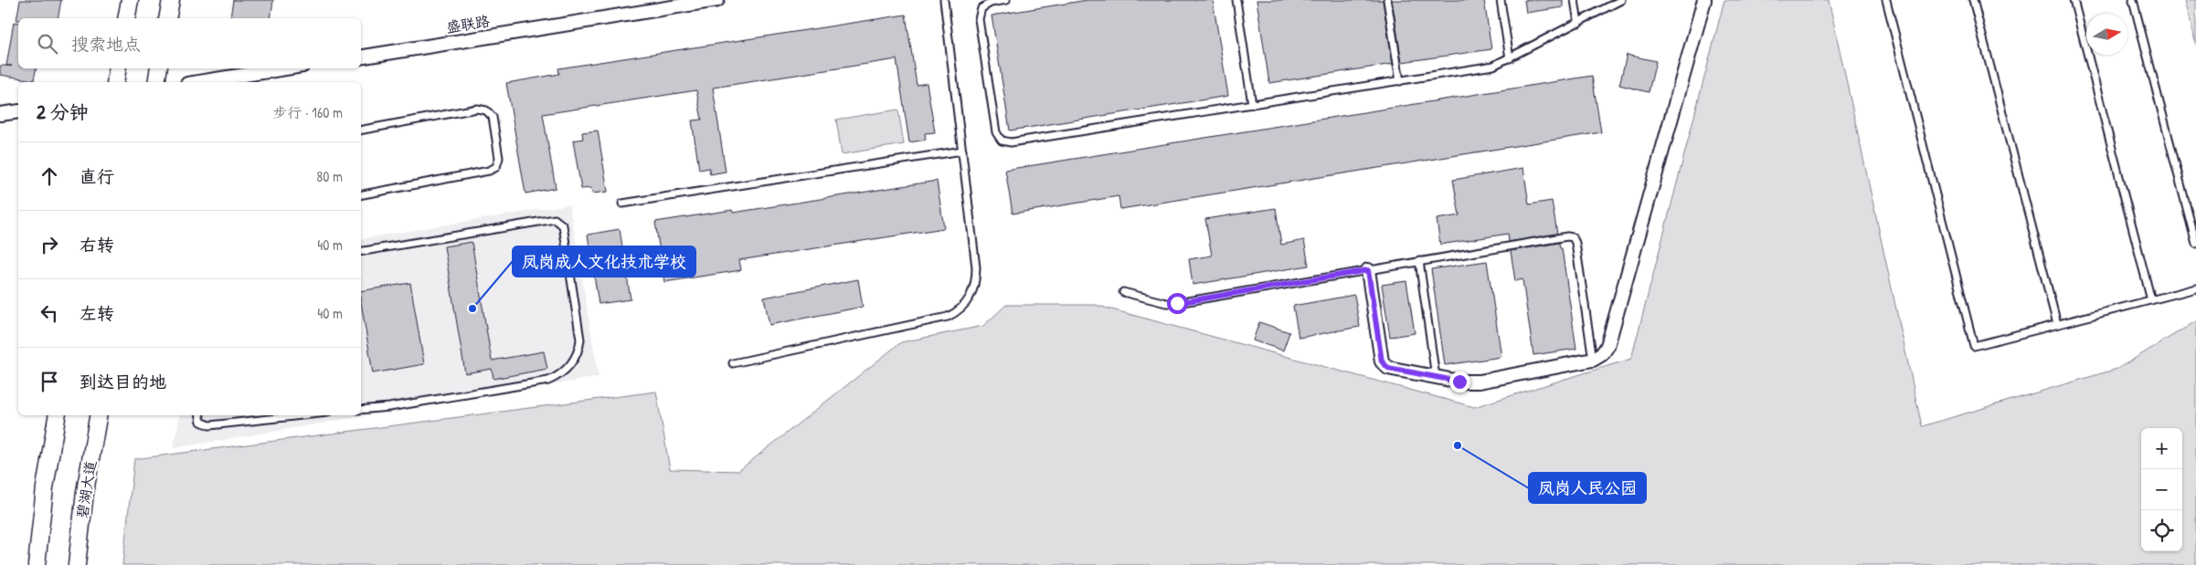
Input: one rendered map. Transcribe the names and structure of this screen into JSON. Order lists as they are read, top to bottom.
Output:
{
  "streets": {
    "street": ["盛联路", "碧湖大道"]
  },
  "places": ["凤岗成人文化技术学校", "凤岗人民公园"],
  "north": "right",
  "page": {
    "search": "搜索地点",
    "heading": ["2 分钟", "步行 · 160 m"],
    "list": [
      ["直行", "80 m"],
      ["右转", "40 m"],
      ["左转", "40 m"],
      "到达目的地"
    ],
    "map_buttons": ["+", "−"]
  }
}
